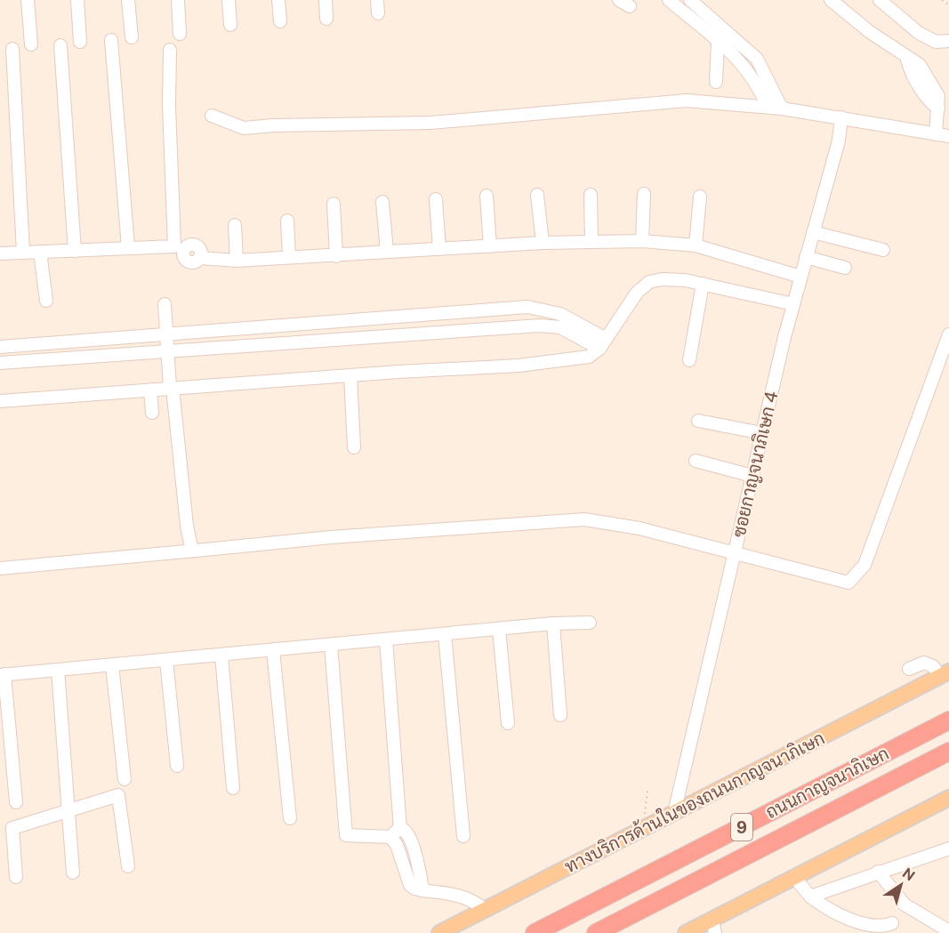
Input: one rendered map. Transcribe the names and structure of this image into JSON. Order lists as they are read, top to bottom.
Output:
{
  "streets": {
    "highway": ["ถนนกาญจนาภิเษก", "9"],
    "main road": ["ทางบริการด้านในของถนนกาญจนาภิเษก"],
    "street": ["ซอยกาญจนาภิเษก 4"]
  },
  "crossings": [
    ["ซอยกาญจนาภิเษก 4", "ทางบริการด้านในของถนนกาญจนาภิเษก"]
  ],
  "north": "top right"
}
